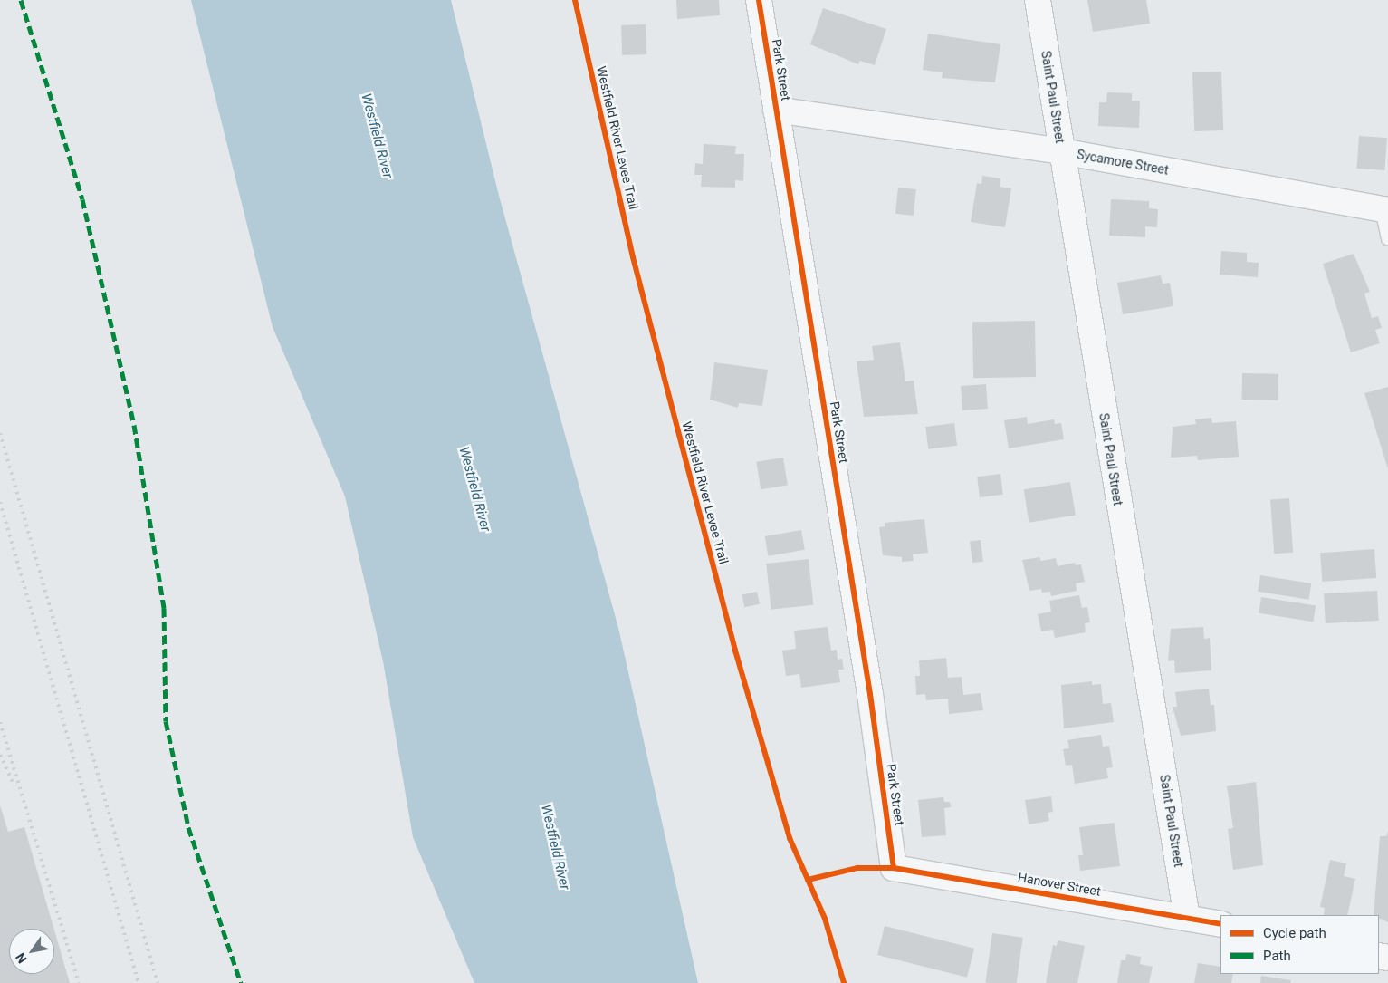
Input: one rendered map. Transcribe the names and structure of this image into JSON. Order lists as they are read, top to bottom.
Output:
{
  "streets": {
    "street": [
      "Park Street",
      "Saint Paul Street",
      "Sycamore Street",
      "Hanover Street"
    ],
    "cycle path": ["Westfield River Levee Trail"]
  },
  "crossings": [
    ["Park Street", "Sycamore Street"],
    ["Park Street", "Hanover Street"],
    ["Saint Paul Street", "Sycamore Street"],
    ["Saint Paul Street", "Hanover Street"]
  ],
  "water": ["Westfield River"],
  "legend": ["Cycle path", "Path"],
  "north": "bottom left"
}
